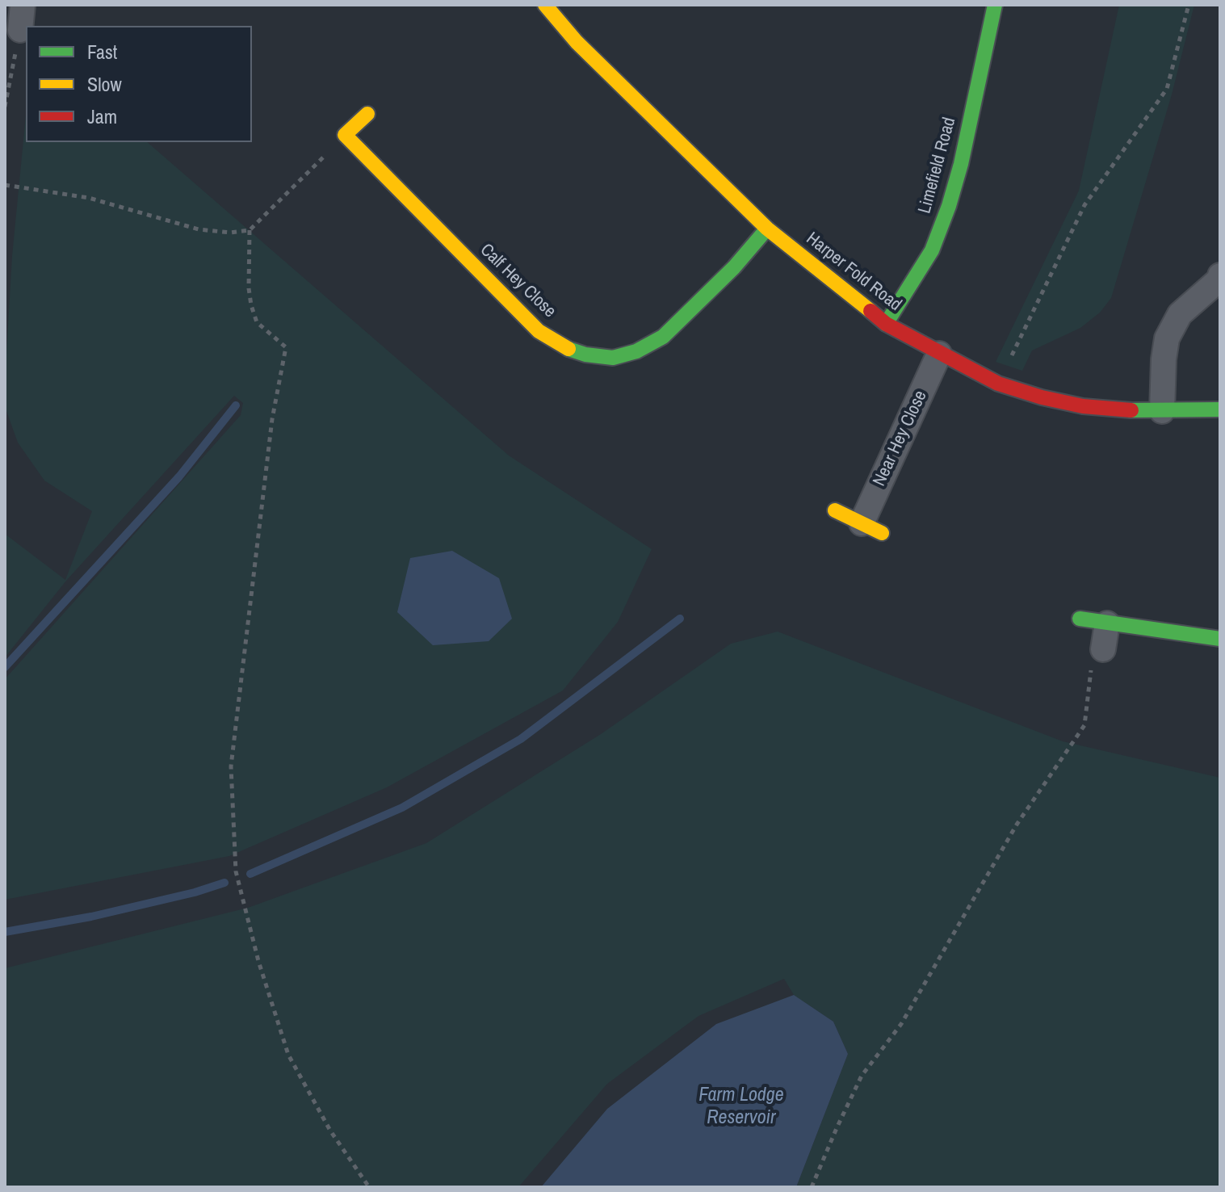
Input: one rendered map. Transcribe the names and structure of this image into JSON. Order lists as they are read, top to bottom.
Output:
{
  "streets": {
    "street": [
      "Limefield Road",
      "Harper Fold Road",
      "Calf Hey Close",
      "Near Hey Close"
    ]
  },
  "crossings": [
    ["Limefield Road", "Harper Fold Road"],
    ["Harper Fold Road", "Calf Hey Close"],
    ["Harper Fold Road", "Near Hey Close"]
  ],
  "water": ["Farm Lodge Reservoir"],
  "legend": ["Fast", "Slow", "Jam"]
}
